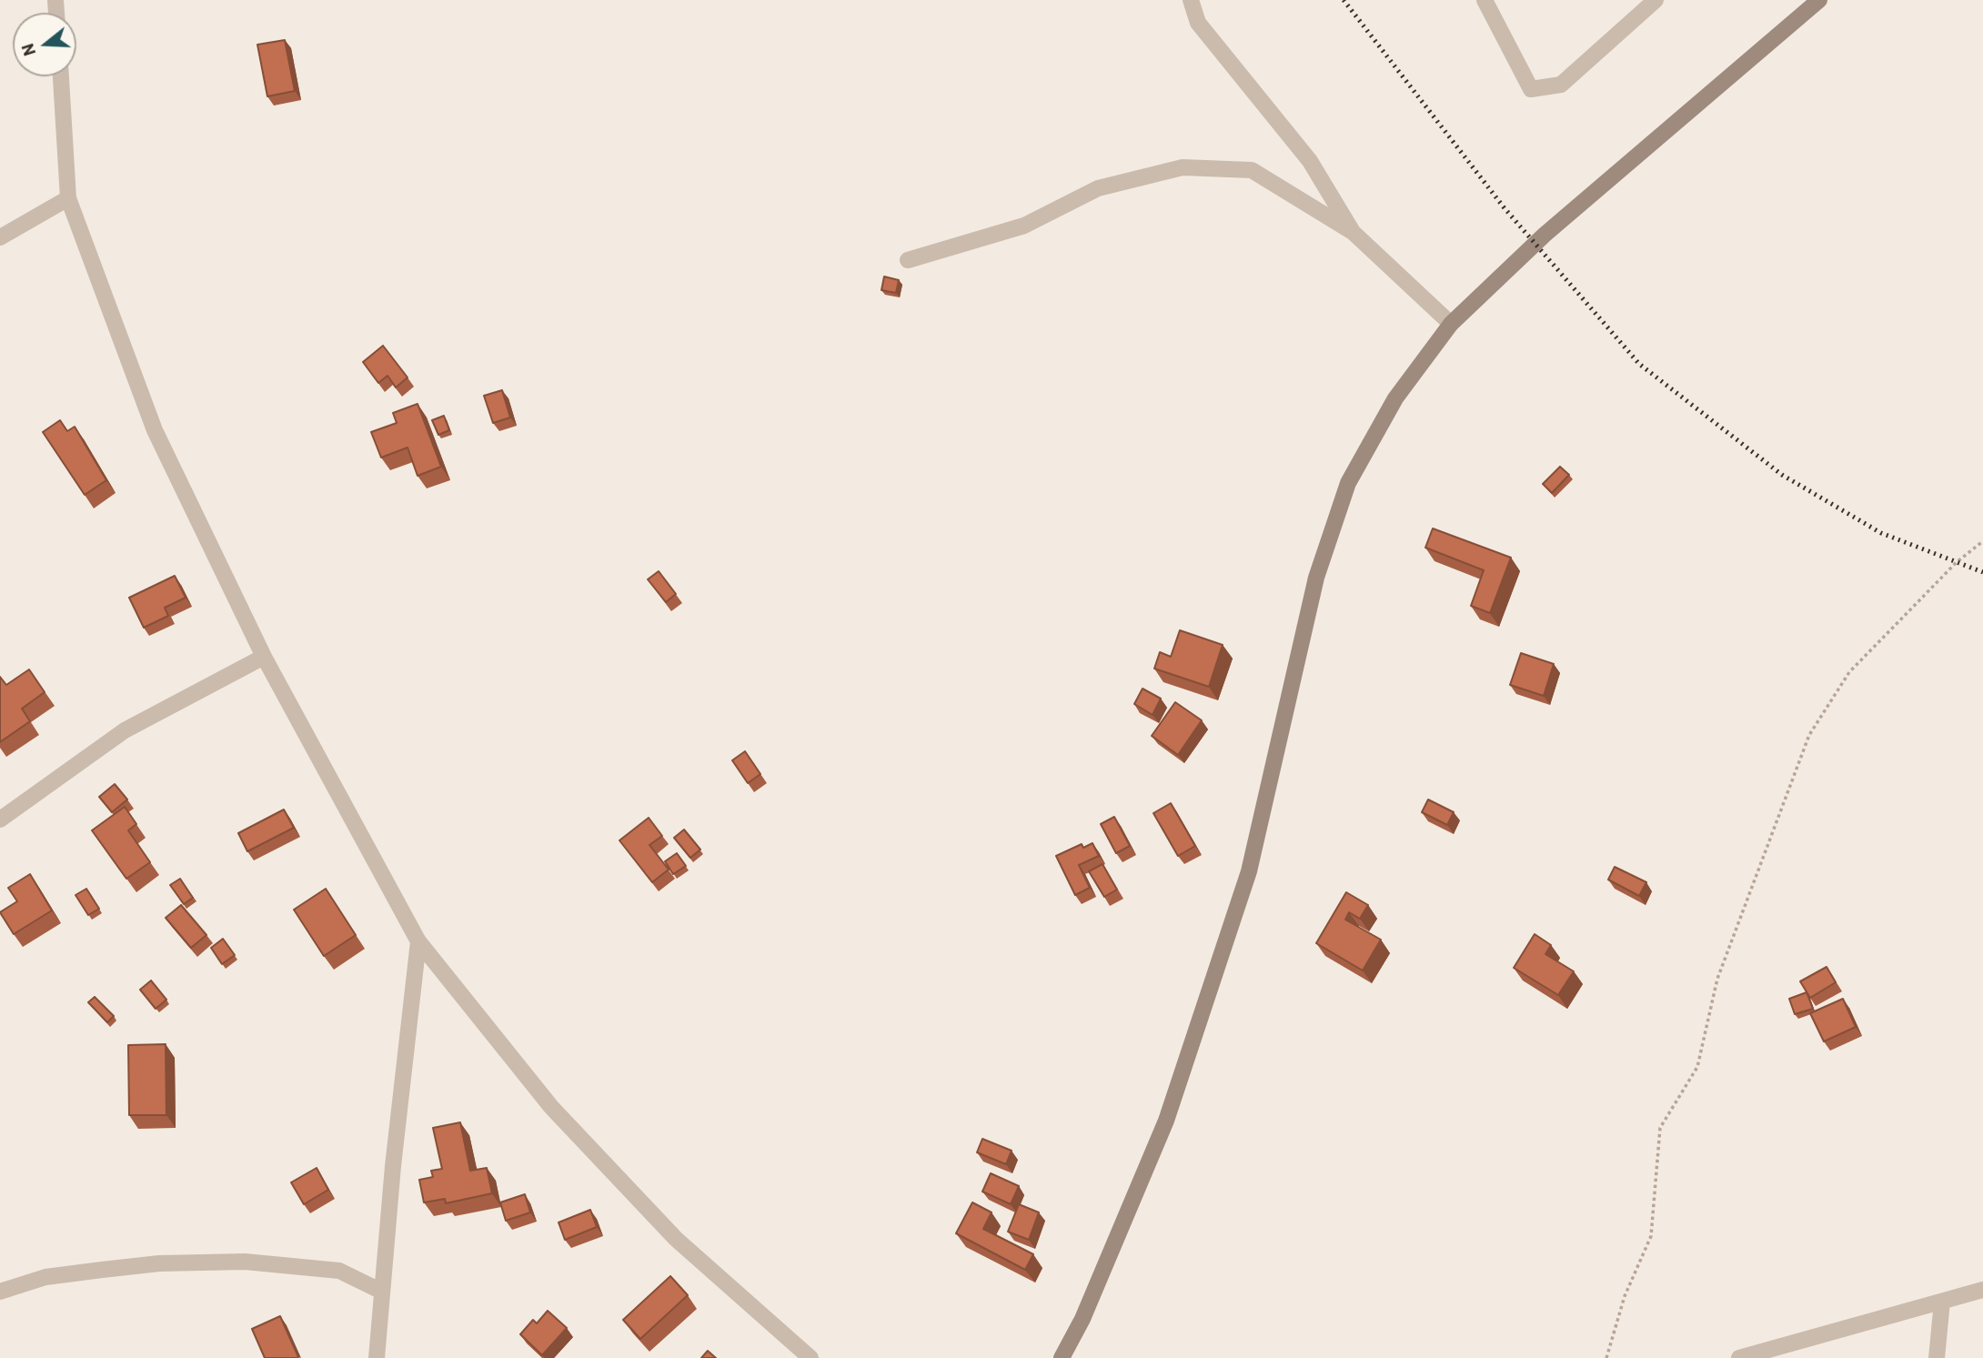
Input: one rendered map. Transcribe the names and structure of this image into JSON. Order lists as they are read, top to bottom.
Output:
{
  "north": "left"
}
